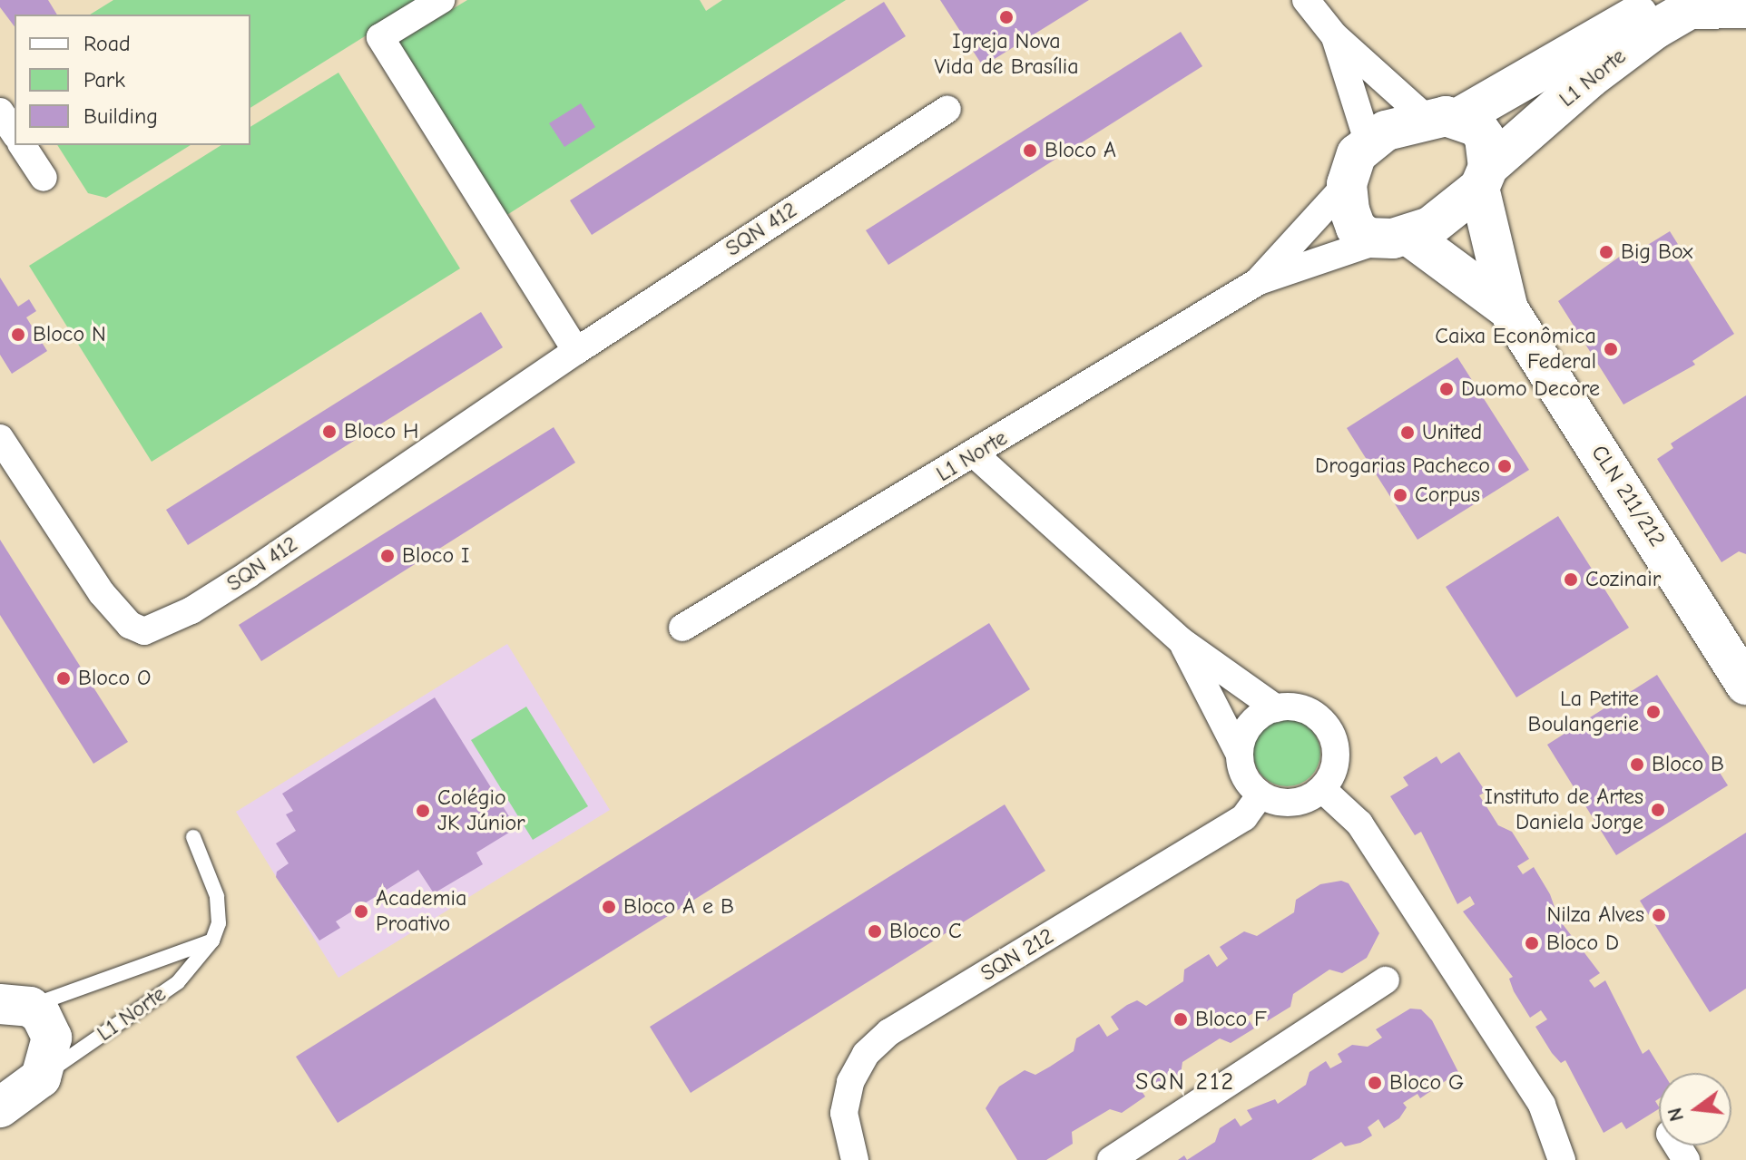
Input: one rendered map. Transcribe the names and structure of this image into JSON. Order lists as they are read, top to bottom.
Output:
{
  "streets": {
    "street": [
      "L1 Norte",
      "SQN 412",
      "CLN 211/212",
      "SQN 212"
    ]
  },
  "crossings": [
    ["L1 Norte", "CLN 211/212"]
  ],
  "districts": ["SQN 212"],
  "places": [
    "Igreja Nova Vida de Brasília",
    "Bloco A",
    "Big Box",
    "Bloco N",
    "Caixa Econômica Federal",
    "Duomo Decore",
    "Bloco H",
    "United",
    "Drogarias Pacheco",
    "Corpus",
    "Bloco I",
    "Cozinair",
    "Bloco O",
    "La Petite Boulangerie",
    "Bloco B",
    "Instituto de Artes Daniela Jorge",
    "Colégio JK Júnior",
    "Bloco A e B",
    "Academia Proativo",
    "Nilza Alves",
    "Bloco C",
    "Bloco D",
    "Bloco F",
    "Bloco G"
  ],
  "legend": ["Road", "Park", "Building"],
  "north": "left"
}
